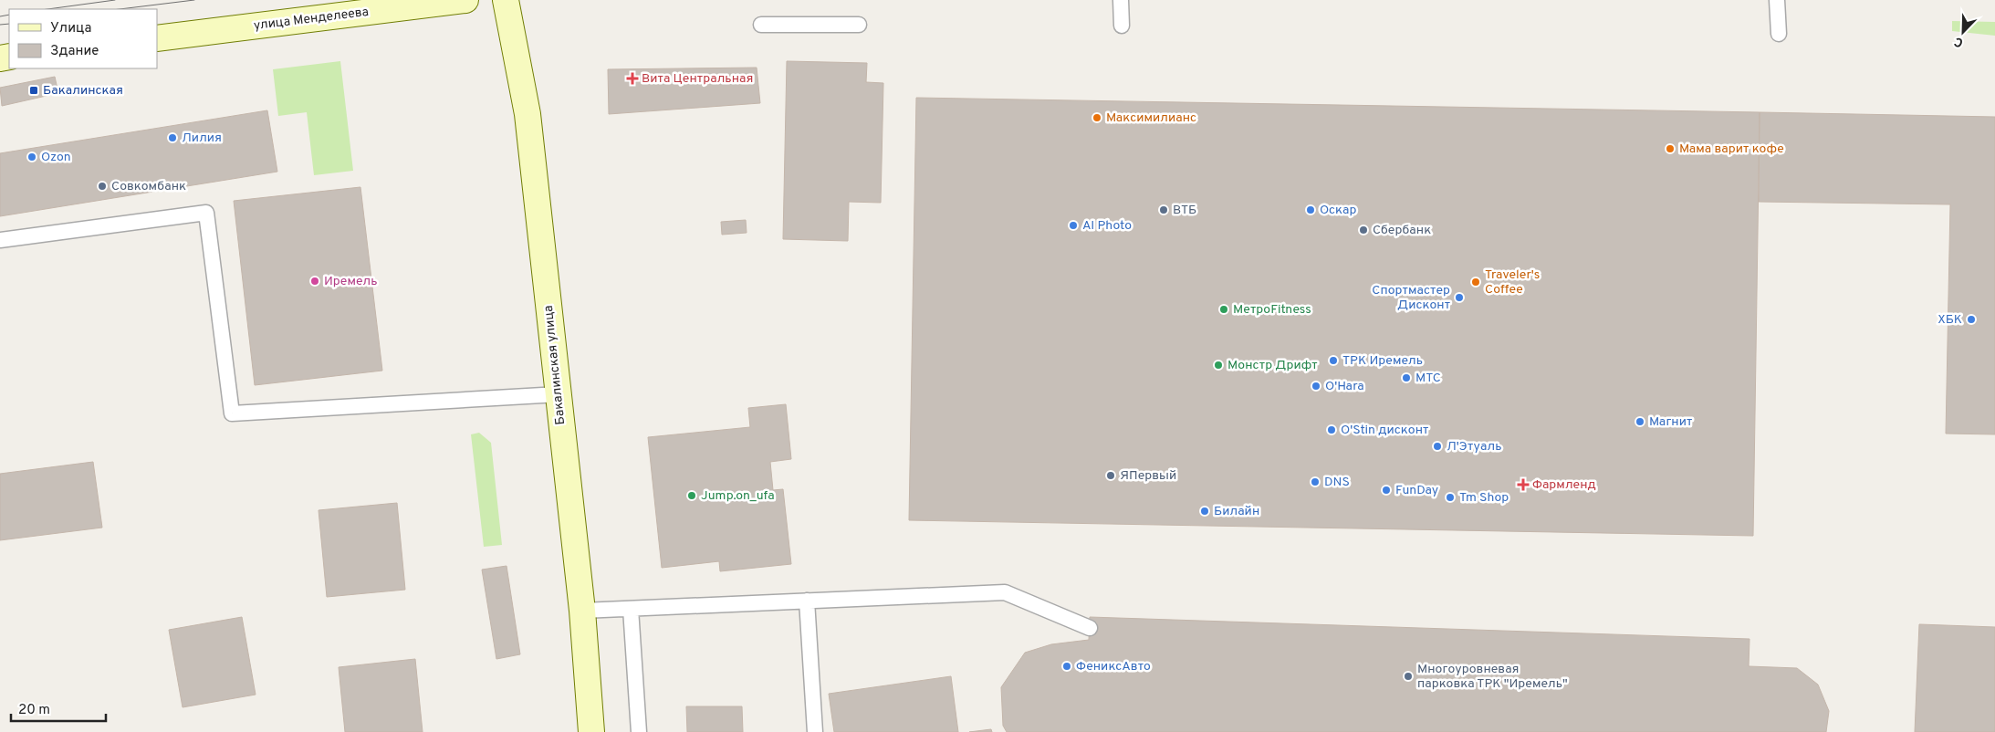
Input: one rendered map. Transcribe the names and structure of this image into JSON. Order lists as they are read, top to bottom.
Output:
{
  "streets": {
    "main road": ["улица Менделеева", "Бакалинская улица"]
  },
  "places": {
    "health": ["Вита Центральная", "Фармленд"],
    "transit": ["Бакалинская"],
    "other": [
      "Максимилианс",
      "Лилия",
      "Мама варит кофе",
      "Ozon",
      "Совкомбанк",
      "ВТБ",
      "Оскар",
      "AI Photo",
      "Сбербанк",
      "Иремель",
      "Traveler's Coffee",
      "Спортмастер Дисконт",
      "МетроFitness",
      "ХБК",
      "ТРК Иремель",
      "Монстр Дрифт",
      "МТС",
      "O'Hara",
      "Магнит",
      "O'Stin дисконт",
      "Л'Этуаль",
      "ЯПервый",
      "DNS",
      "FunDay",
      "Jump.on_ufa",
      "Tm Shop",
      "Билайн",
      "ФениксАвто",
      "Многоуровневая парковка ТРК \"Иремель\""
    ]
  },
  "legend": ["Улица", "Здание"],
  "scale_bar": "20 m",
  "north": "bottom left"
}
